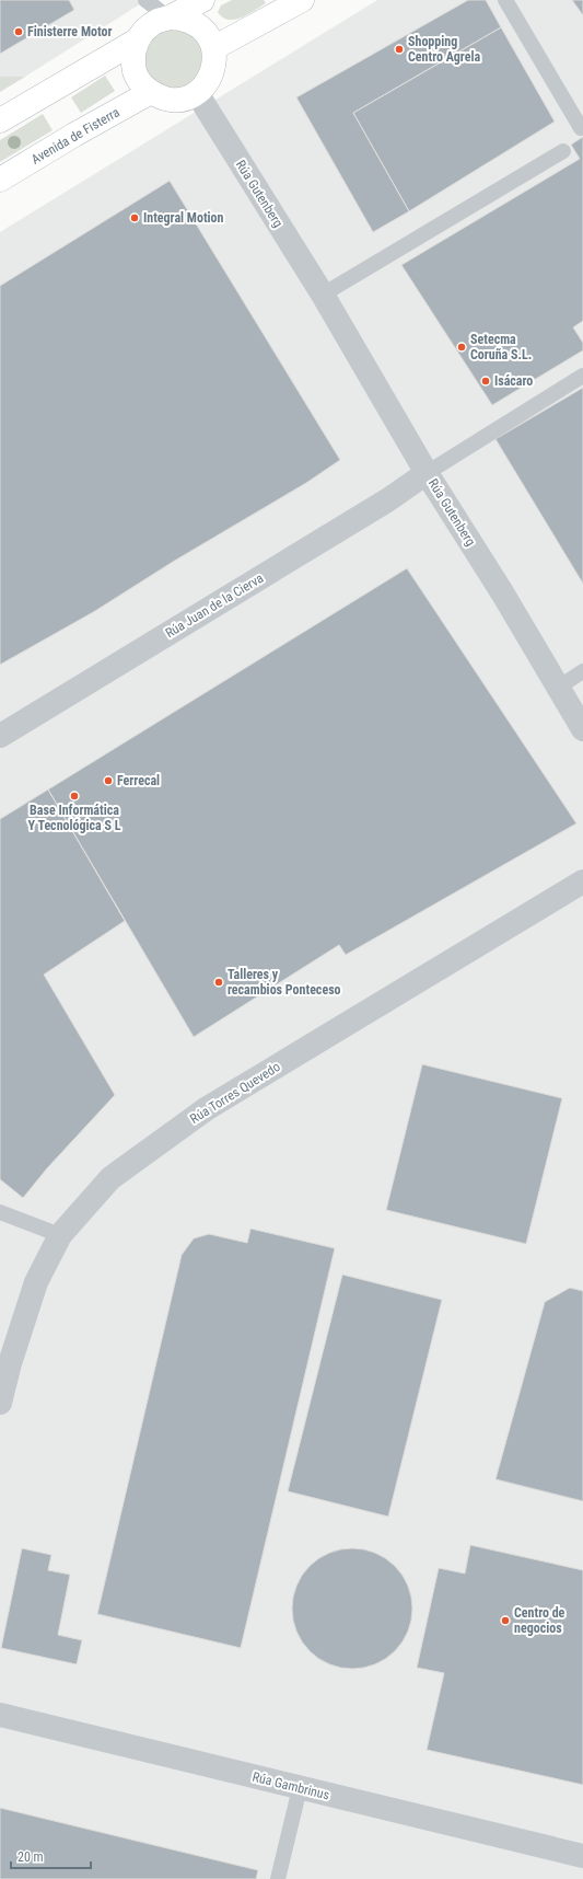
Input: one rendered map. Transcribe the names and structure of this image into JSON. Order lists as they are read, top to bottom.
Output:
{
  "streets": {
    "main road": ["Avenida de Fisterra"],
    "street": [
      "Rúa Gutenberg",
      "Rúa Juan de la Cierva",
      "Rúa Torres Quevedo",
      "Rúa Gambrinus"
    ]
  },
  "crossings": [
    ["Avenida de Fisterra", "Rúa Gutenberg"],
    ["Rúa Gutenberg", "Rúa Juan de la Cierva"]
  ],
  "places": [
    "Finisterre Motor",
    "Shopping Centro Agrela",
    "Integral Motion",
    "Setecma Coruña S.L.",
    "Isácaro",
    "Ferrecal",
    "Base Informática Y Tecnológica S L",
    "Talleres y recambios Ponteceso",
    "Centro de negocios"
  ],
  "scale_bar": "20 m"
}
